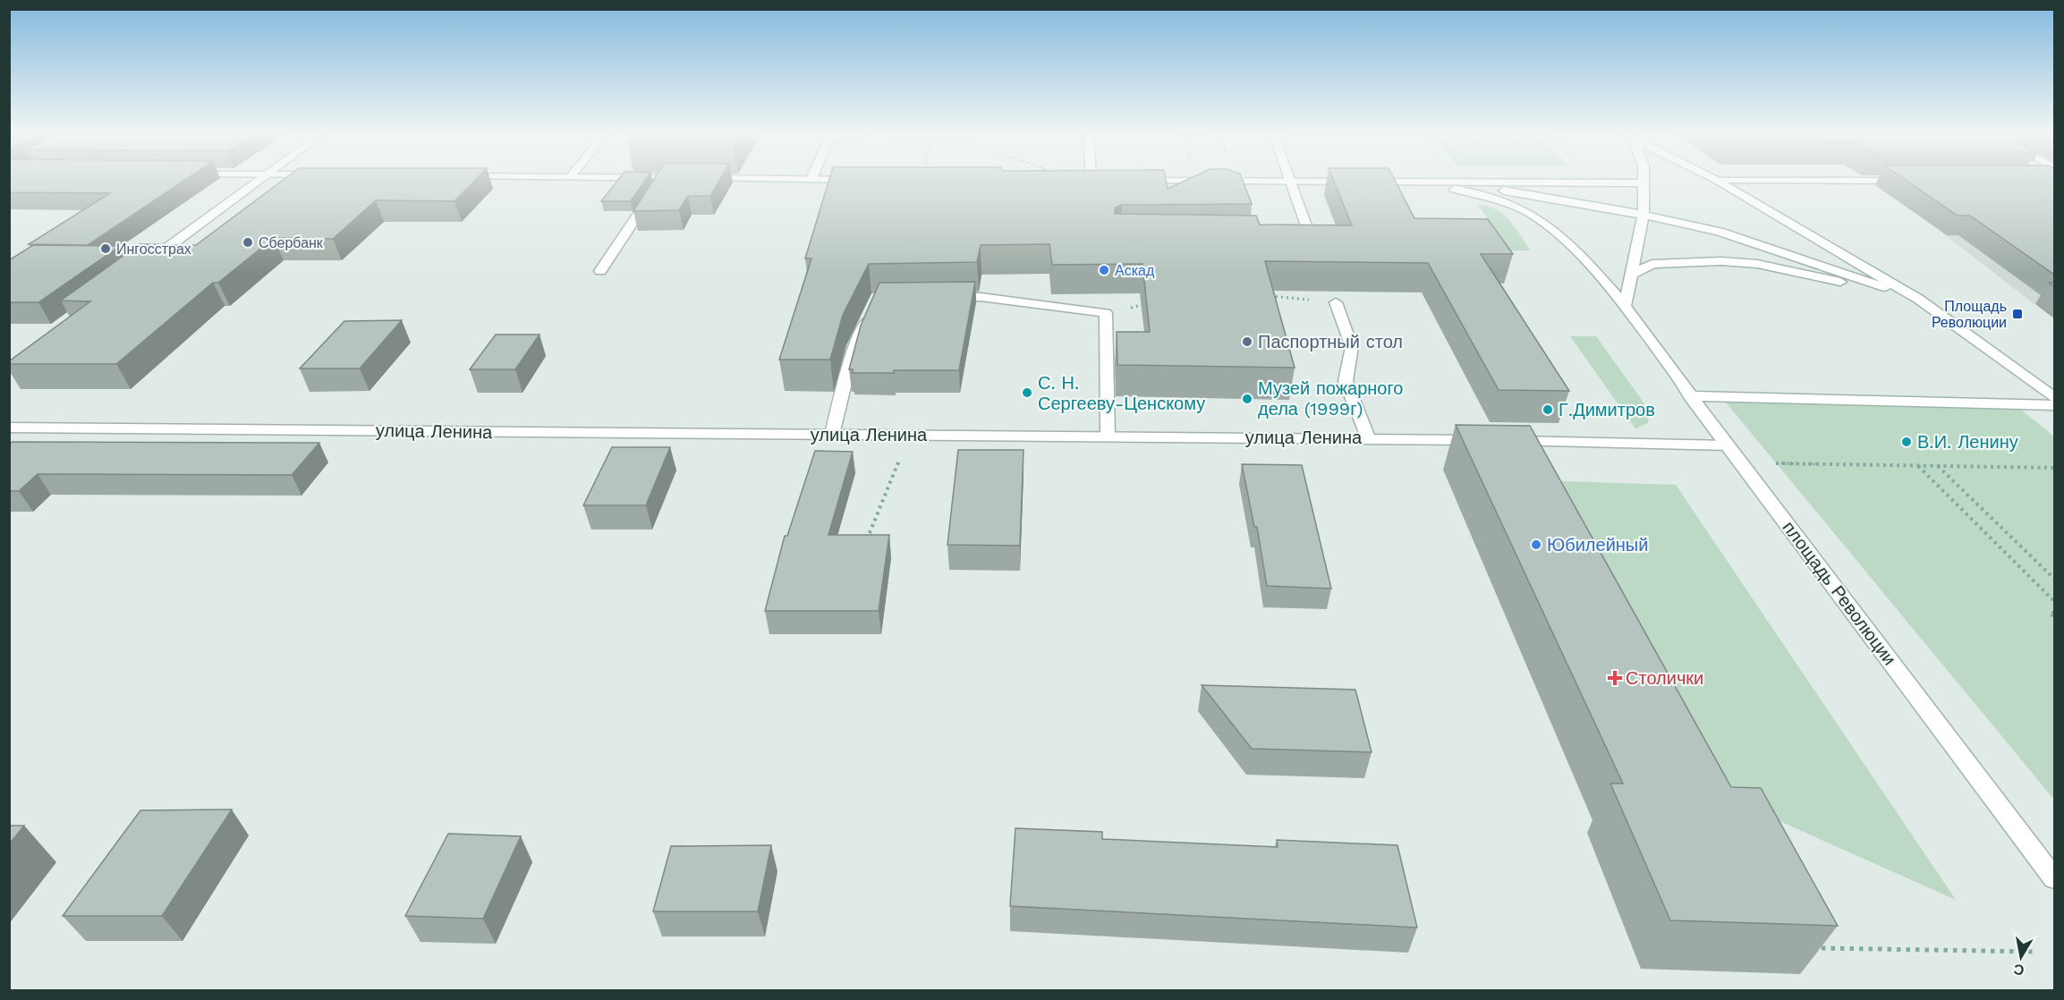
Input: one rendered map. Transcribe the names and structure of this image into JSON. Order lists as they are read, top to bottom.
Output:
{
  "streets": {
    "street": ["улица Ленина", "площадь Революции"]
  },
  "places": {
    "other": [
      "Сбербанк",
      "Ингосстрах",
      "Аскад",
      "Паспортный стол",
      "С. Н. Сергееву-Ценскому",
      "Музей пожарного дела (1999г)",
      "Г.Димитров",
      "В.И. Ленину",
      "Юбилейный"
    ],
    "transit": ["Площадь Революции"],
    "health": ["Столички"]
  },
  "north": "bottom"
}
